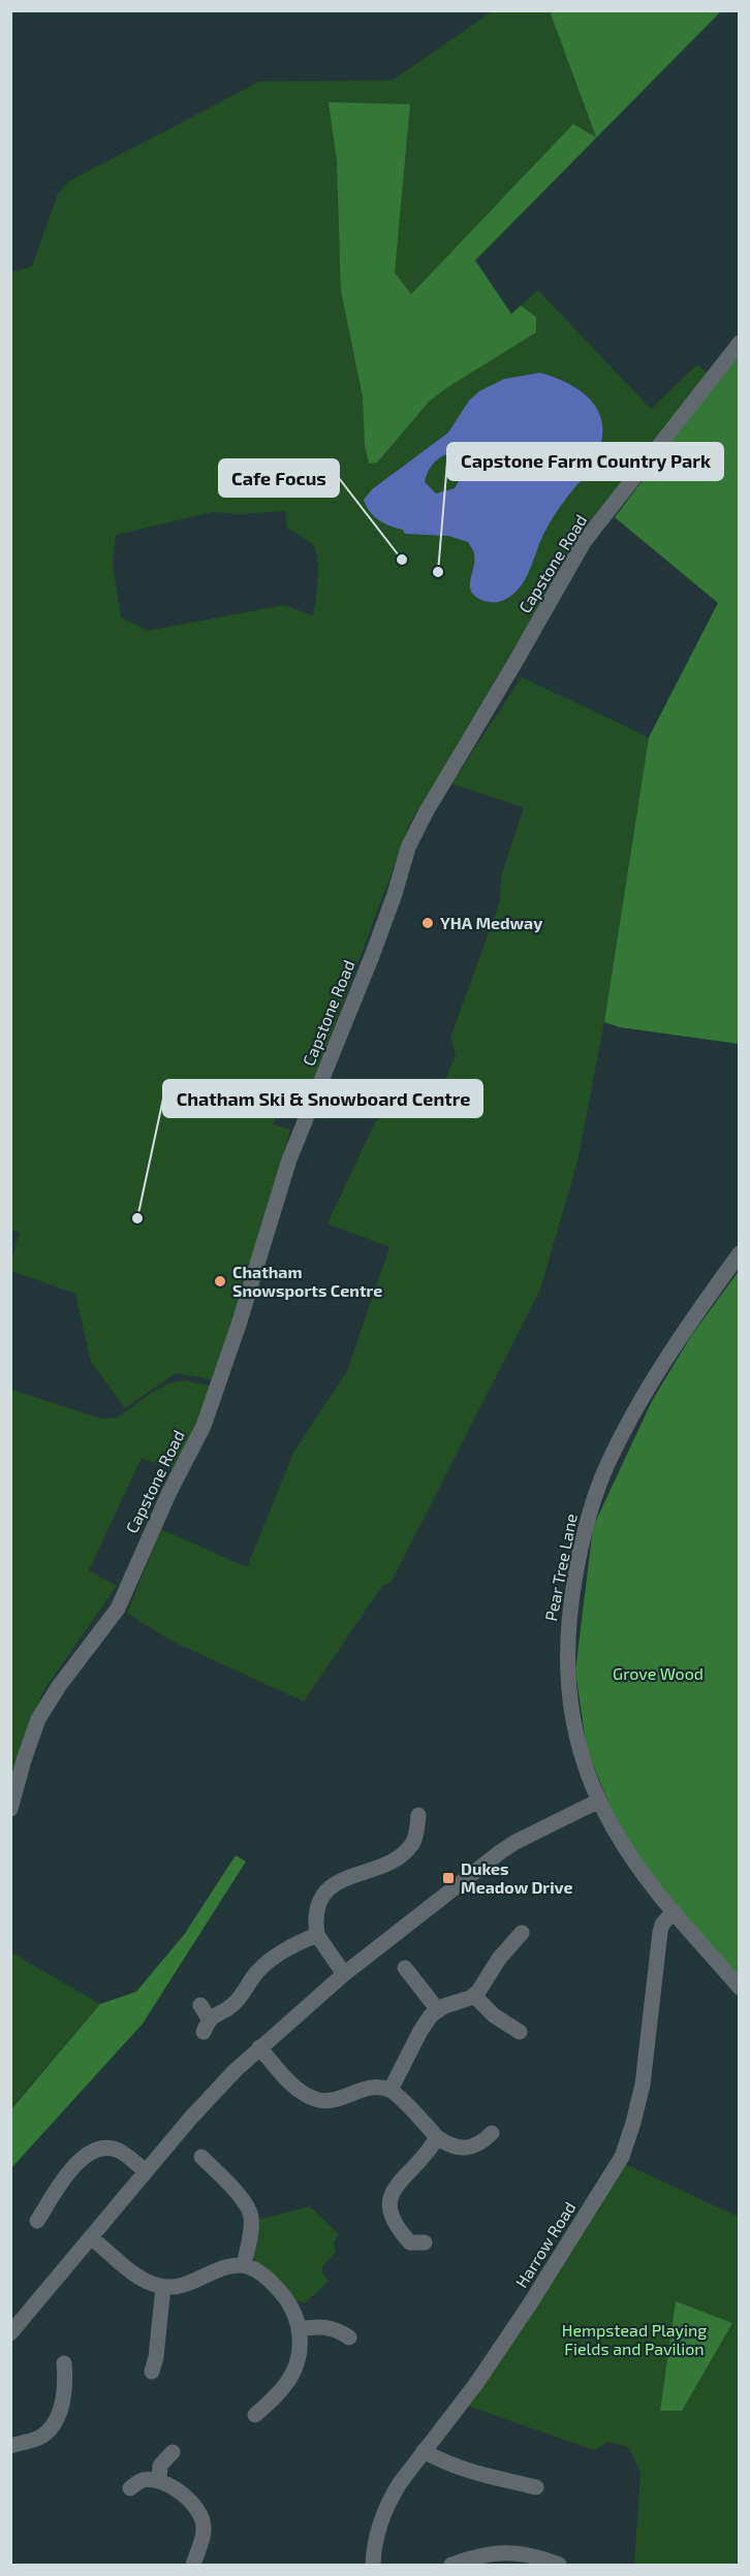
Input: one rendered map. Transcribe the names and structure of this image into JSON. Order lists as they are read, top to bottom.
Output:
{
  "streets": {
    "street": ["Capstone Road", "Pear Tree Lane", "Harrow Road"]
  },
  "crossings": [
    ["Pear Tree Lane", "Harrow Road"]
  ],
  "parks": ["Grove Wood", "Hempstead Playing Fields and Pavilion"],
  "places": {
    "other": [
      "Cafe Focus",
      "Capstone Farm Country Park",
      "YHA Medway",
      "Chatham Ski & Snowboard Centre",
      "Chatham Snowsports Centre"
    ],
    "transit": ["Dukes Meadow Drive"]
  }
}
